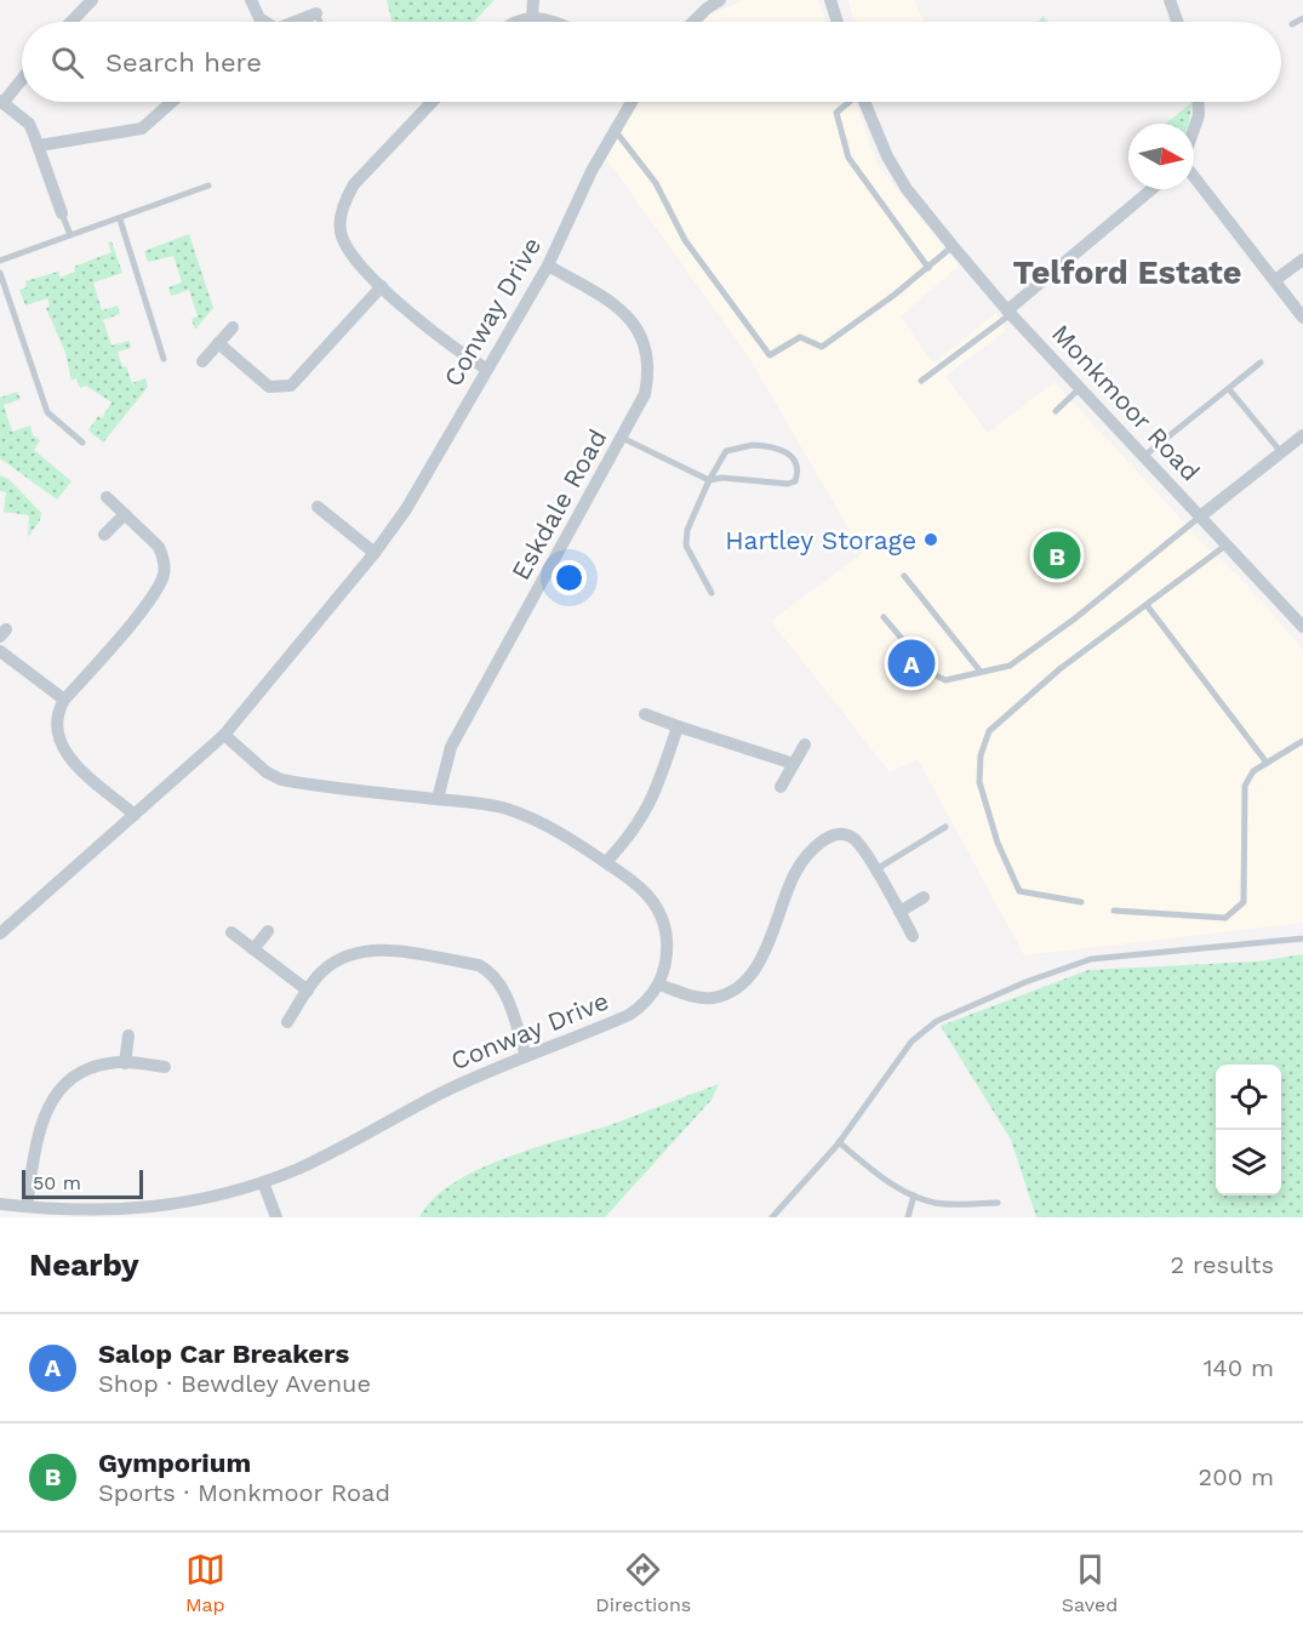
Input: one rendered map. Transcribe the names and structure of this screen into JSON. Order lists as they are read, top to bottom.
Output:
{
  "streets": {
    "street": ["Conway Drive", "Monkmoor Road", "Eskdale Road"]
  },
  "crossings": [
    ["Conway Drive", "Eskdale Road"]
  ],
  "districts": ["Telford Estate"],
  "places": ["Hartley Storage"],
  "scale_bar": "50 m",
  "north": "right",
  "page": {
    "search": "Search here",
    "pins": ["B", "A"],
    "scale": "50 m",
    "heading": ["Nearby", "2 results"],
    "list": [
      {
        "mark": "A",
        "name": "Salop Car Breakers",
        "note": "Shop · Bewdley Avenue",
        "value": "140 m"
      },
      {
        "mark": "B",
        "name": "Gymporium",
        "note": "Sports · Monkmoor Road",
        "value": "200 m"
      }
    ],
    "nav": ["Map", "Directions", "Saved"]
  }
}
